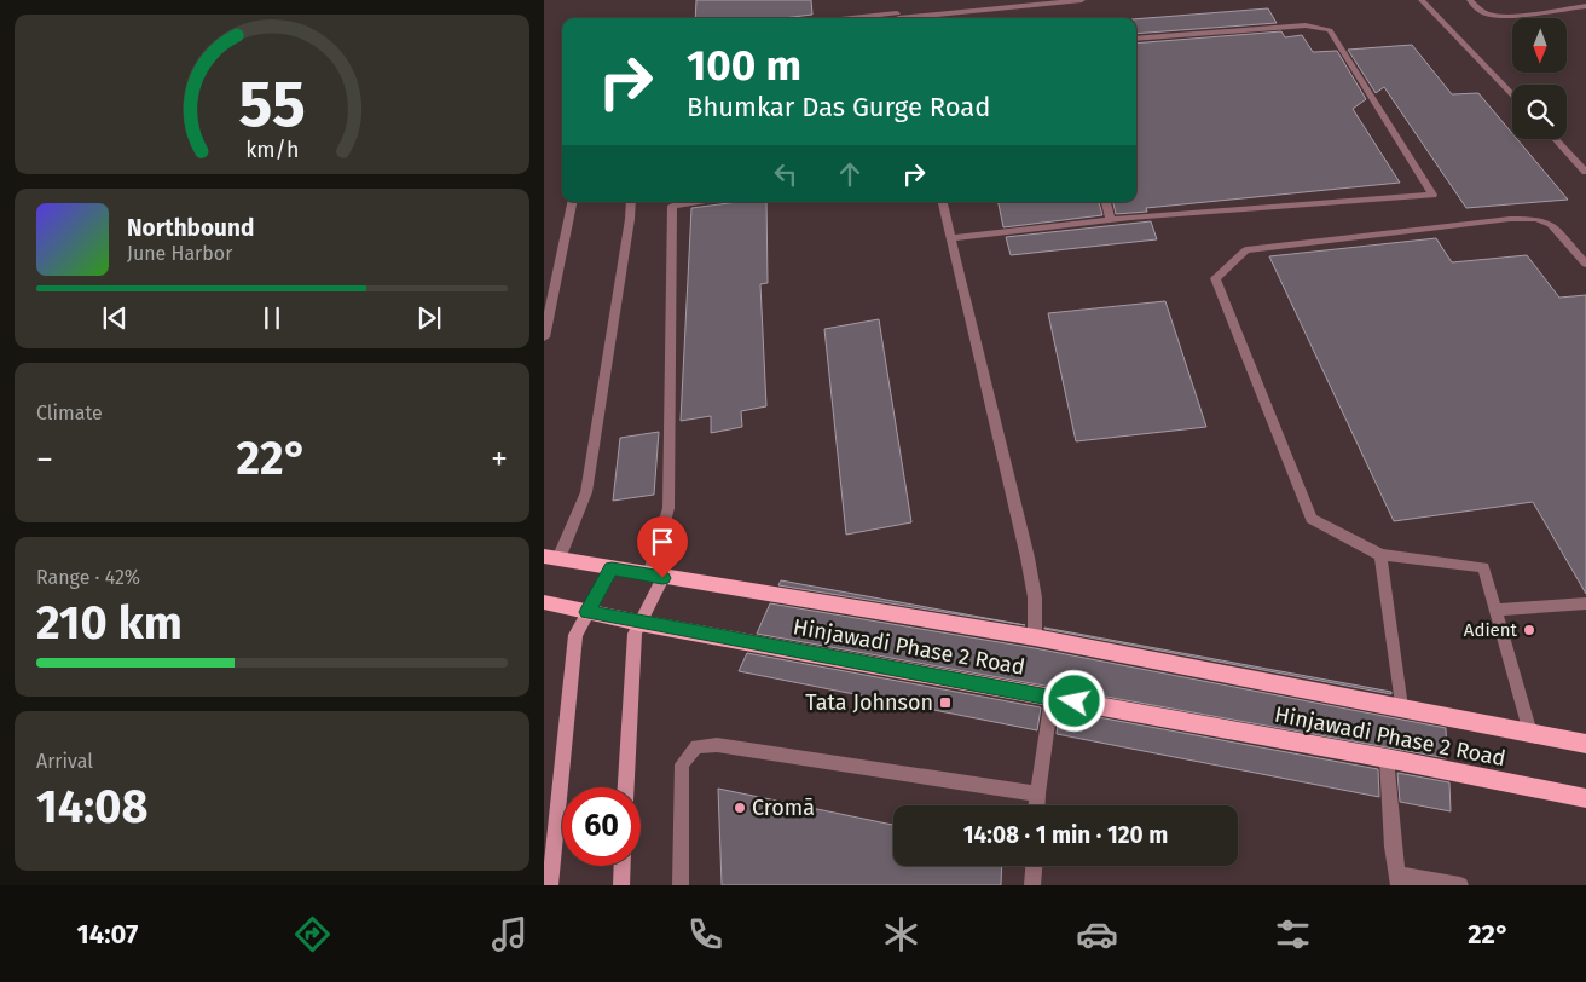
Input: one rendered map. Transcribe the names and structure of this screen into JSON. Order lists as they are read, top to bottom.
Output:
{
  "streets": {
    "main road": ["Hinjawadi Phase 2 Road"]
  },
  "places": {
    "other": ["Adient", "Cromā"],
    "transit": ["Tata Johnson"]
  },
  "north": "bottom",
  "page": {
    "turn": ["100 m", "Bhumkar Das Gurge Road"],
    "song": ["Northbound", "June Harbor"],
    "tile": [
      "Climate",
      ["Range · 42%", "210 km"],
      ["Arrival", "14:08"]
    ],
    "heat": ["−", "22°", "+"],
    "limit": "60",
    "trip": "14:08 · 1 min · 120 m",
    "tabs": ["14:07", "22°"],
    "gauge": ["55", "km/h"]
  }
}
